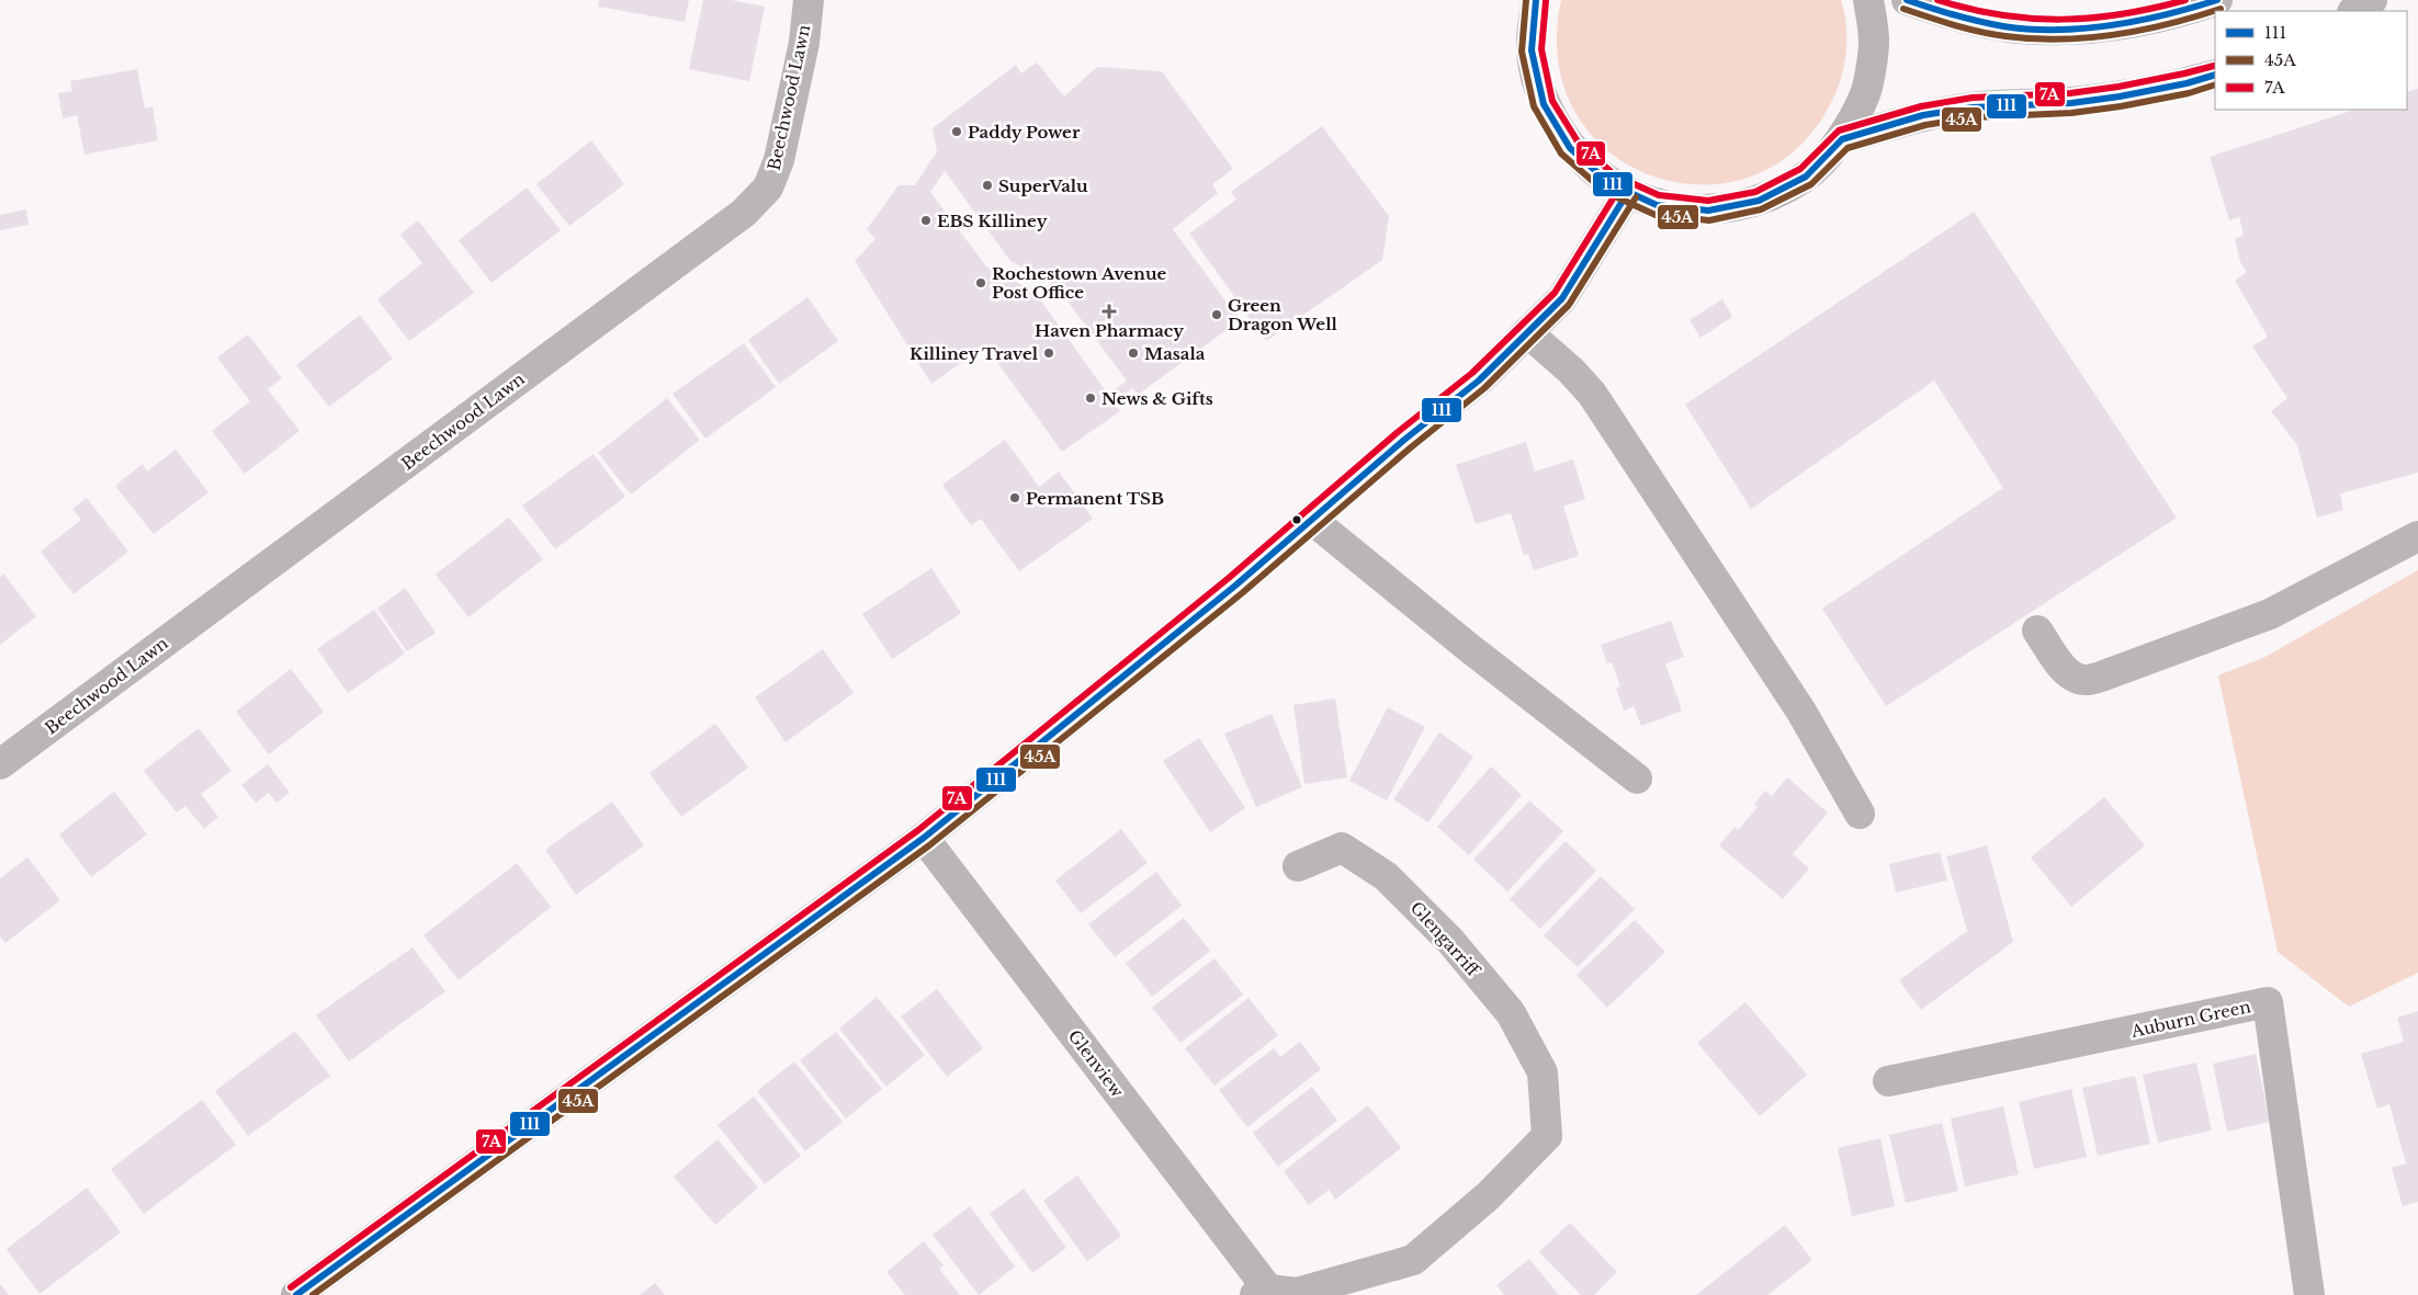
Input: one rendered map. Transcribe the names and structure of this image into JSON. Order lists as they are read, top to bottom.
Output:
{
  "streets": {
    "street": [
      "Beechwood Lawn",
      "Glengarriff",
      "Auburn Green",
      "Glenview"
    ]
  },
  "crossings": [
    ["Glengarriff", "Glenview"]
  ],
  "places": {
    "other": [
      "Paddy Power",
      "SuperValu",
      "EBS Killiney",
      "Rochestown Avenue Post Office",
      "Green Dragon Well",
      "Killiney Travel",
      "Masala",
      "News & Gifts",
      "Permanent TSB"
    ],
    "health": ["Haven Pharmacy"]
  },
  "lines": ["transit line 111", "transit line 45A", "transit line 7A"],
  "legend": ["111", "45A", "7A"]
}
